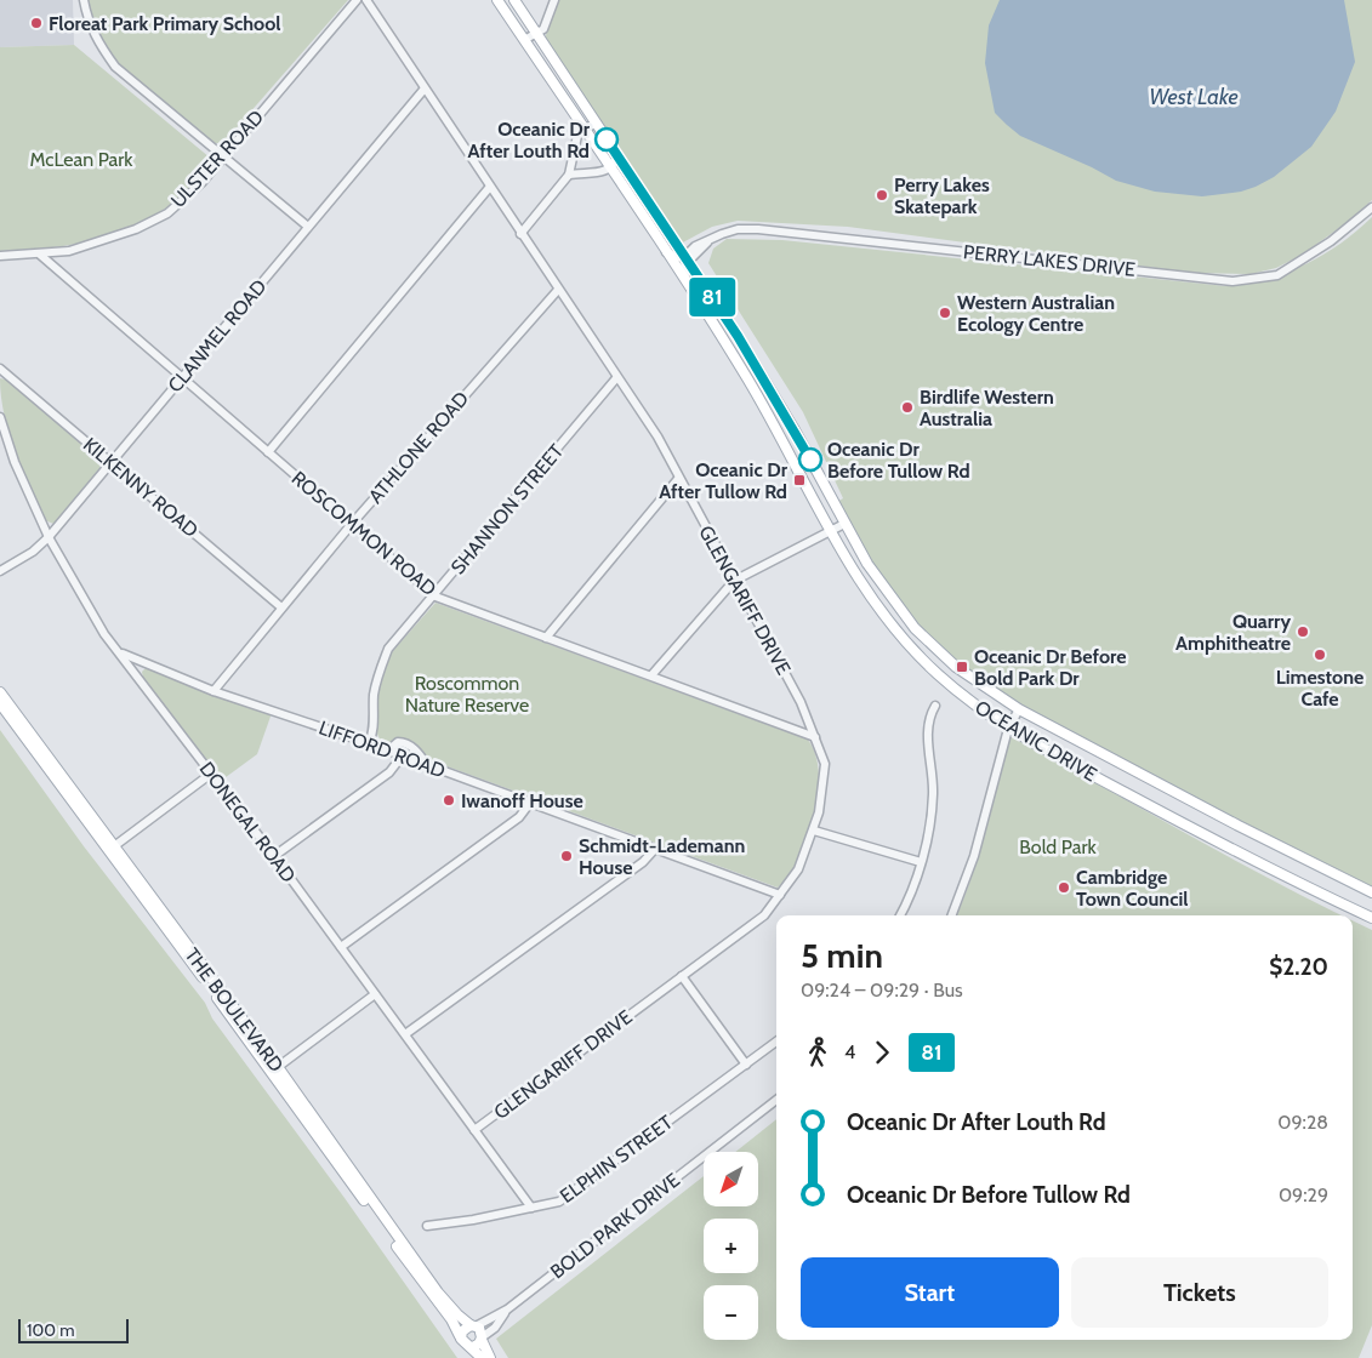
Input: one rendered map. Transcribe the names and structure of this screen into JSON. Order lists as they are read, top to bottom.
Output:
{
  "streets": {
    "main road": ["OCEANIC DRIVE", "THE BOULEVARD"],
    "street": [
      "ULSTER ROAD",
      "PERRY LAKES DRIVE",
      "CLANMEL ROAD",
      "ATHLONE ROAD",
      "KILKENNY ROAD",
      "SHANNON STREET",
      "ROSCOMMON ROAD",
      "GLENGARIFF DRIVE",
      "LIFFORD ROAD",
      "DONEGAL ROAD",
      "ELPHIN STREET",
      "BOLD PARK DRIVE"
    ]
  },
  "crossings": [
    ["ULSTER ROAD", "ROSCOMMON ROAD"],
    ["PERRY LAKES DRIVE", "OCEANIC DRIVE"],
    ["CLANMEL ROAD", "KILKENNY ROAD"],
    ["CLANMEL ROAD", "ROSCOMMON ROAD"],
    ["CLANMEL ROAD", "GLENGARIFF DRIVE"],
    ["CLANMEL ROAD", "DONEGAL ROAD"],
    ["ATHLONE ROAD", "KILKENNY ROAD"],
    ["ATHLONE ROAD", "ROSCOMMON ROAD"],
    ["ATHLONE ROAD", "GLENGARIFF DRIVE"],
    ["ATHLONE ROAD", "LIFFORD ROAD"],
    ["SHANNON STREET", "ROSCOMMON ROAD"],
    ["SHANNON STREET", "GLENGARIFF DRIVE"],
    ["SHANNON STREET", "LIFFORD ROAD"],
    ["ROSCOMMON ROAD", "GLENGARIFF DRIVE"],
    ["GLENGARIFF DRIVE", "LIFFORD ROAD"],
    ["GLENGARIFF DRIVE", "DONEGAL ROAD"],
    ["LIFFORD ROAD", "DONEGAL ROAD"],
    ["DONEGAL ROAD", "ELPHIN STREET"],
    ["THE BOULEVARD", "BOLD PARK DRIVE"]
  ],
  "water": ["West Lake"],
  "parks": ["McLean Park", "Roscommon Nature Reserve", "Bold Park"],
  "places": {
    "other": [
      "Floreat Park Primary School",
      "Oceanic Dr After Louth Rd",
      "Perry Lakes Skatepark",
      "Western Australian Ecology Centre",
      "Birdlife Western Australia",
      "Oceanic Dr Before Tullow Rd",
      "Quarry Amphitheatre",
      "Limestone Cafe",
      "Iwanoff House",
      "Schmidt-Lademann House",
      "Cambridge Town Council"
    ],
    "transit": ["Oceanic Dr After Tullow Rd", "Oceanic Dr Before Bold Park Dr"]
  },
  "lines": ["bus line 81"],
  "scale_bar": "100 m",
  "north": "bottom left",
  "page": {
    "on_map": "81",
    "heading": ["5 min", "09:24 – 09:29 · Bus", "$2.20"],
    "legs": ["4", "81"],
    "list": [
      {
        "name": "Oceanic Dr After Louth Rd",
        "value": "09:28"
      },
      {
        "name": "Oceanic Dr Before Tullow Rd",
        "value": "09:29"
      }
    ],
    "map_buttons": ["+", "−"],
    "buttons": ["Start", "Tickets"],
    "scale": "100 m"
  }
}
